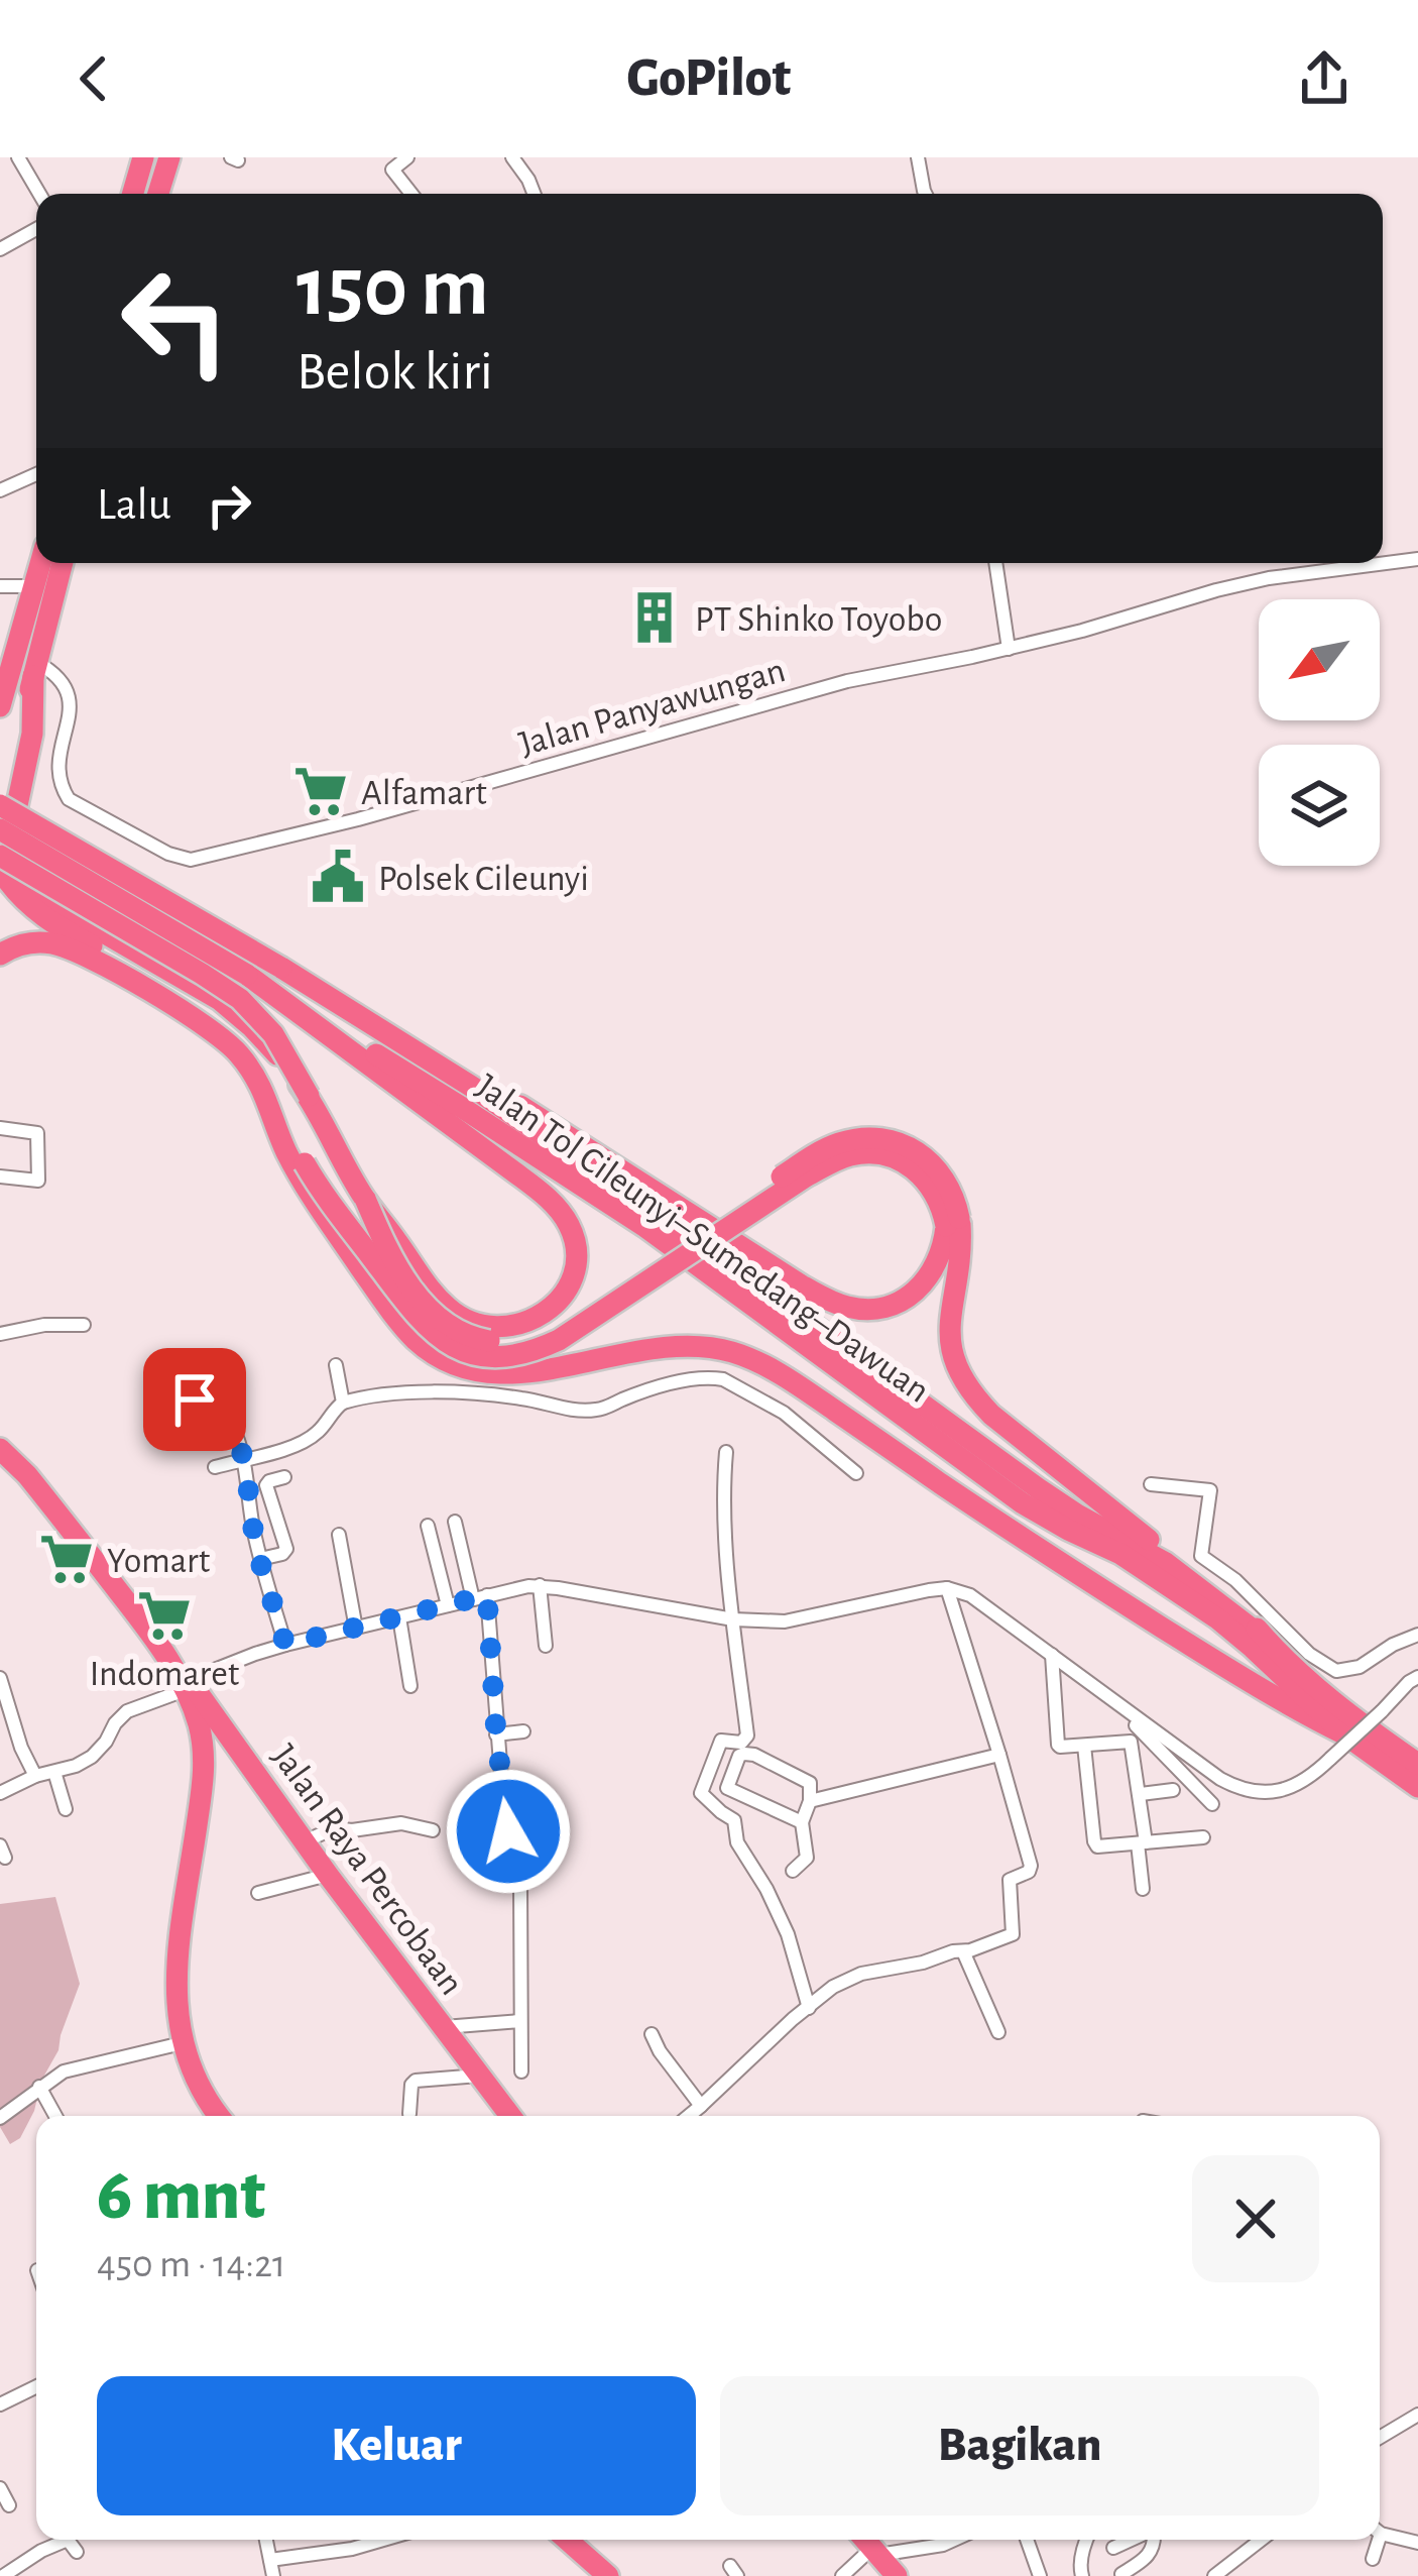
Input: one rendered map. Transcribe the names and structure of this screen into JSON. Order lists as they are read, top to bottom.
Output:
{
  "streets": {
    "highway": ["Jalan Tol Cileunyi–Sumedang–Dawuan", "Jalan Raya Percobaan"],
    "street": ["Jalan Panyawungan"]
  },
  "places": {
    "building": ["PT Shinko Toyobo"],
    "supermarket": ["Alfamart", "Yomart", "Indomaret"],
    "public building": ["Polsek Cileunyi"]
  },
  "north": "bottom left",
  "page": {
    "header": "GoPilot",
    "turn": ["150 m", "Belok kiri"],
    "then": "Lalu",
    "heading": ["6 mnt", "450 m · 14:21"],
    "buttons": ["Keluar", "Bagikan"]
  }
}
